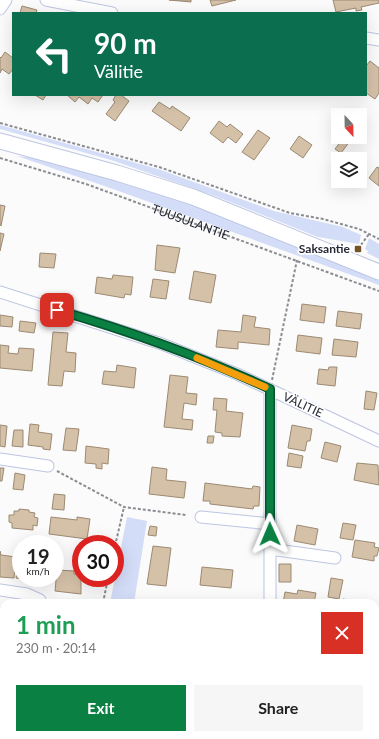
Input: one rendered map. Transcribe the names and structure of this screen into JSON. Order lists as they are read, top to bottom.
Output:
{
  "streets": {
    "main road": ["TUUSULANTIE"],
    "street": ["VÄLITIE"]
  },
  "places": {
    "transit": ["Saksantie"]
  },
  "north": "bottom",
  "page": {
    "turn": ["90 m", "Välitie"],
    "speed": "19 km/h",
    "limit": "30",
    "heading": ["1 min", "230 m · 20:14"],
    "buttons": ["Exit", "Share"]
  }
}
